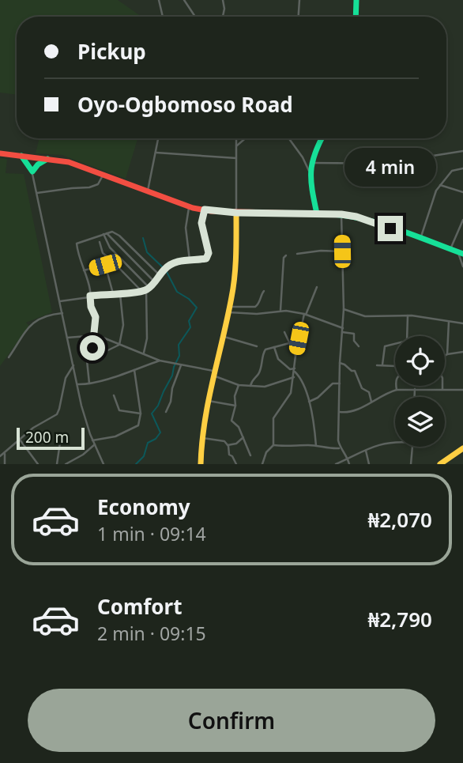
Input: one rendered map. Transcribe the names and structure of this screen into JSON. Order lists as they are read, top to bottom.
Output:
{
  "scale_bar": "200 m",
  "page": {
    "banner": ["Pickup", "Oyo-Ogbomoso Road"],
    "bubble": "4 min",
    "scale": "200 m",
    "list": [
      {
        "name": "Economy",
        "note": "1 min · 09:14",
        "value": "₦2,070"
      },
      {
        "name": "Comfort",
        "note": "2 min · 09:15",
        "value": "₦2,790"
      }
    ],
    "buttons": "Confirm"
  }
}
